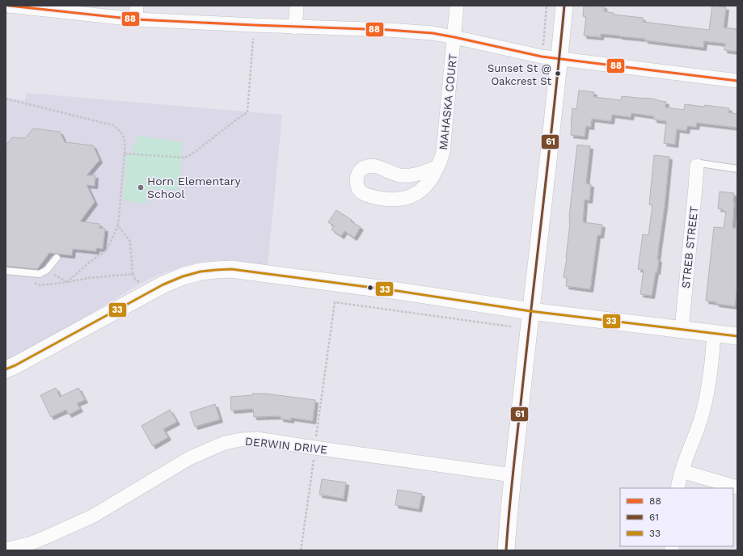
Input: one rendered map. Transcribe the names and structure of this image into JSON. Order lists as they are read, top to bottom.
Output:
{
  "streets": {
    "street": ["MAHASKA COURT", "STREB STREET", "DERWIN DRIVE"]
  },
  "places": ["Sunset St @ Oakcrest St", "Horn Elementary School"],
  "lines": ["transit line 88", "transit line 61", "transit line 33"],
  "legend": ["88", "61", "33"]
}
